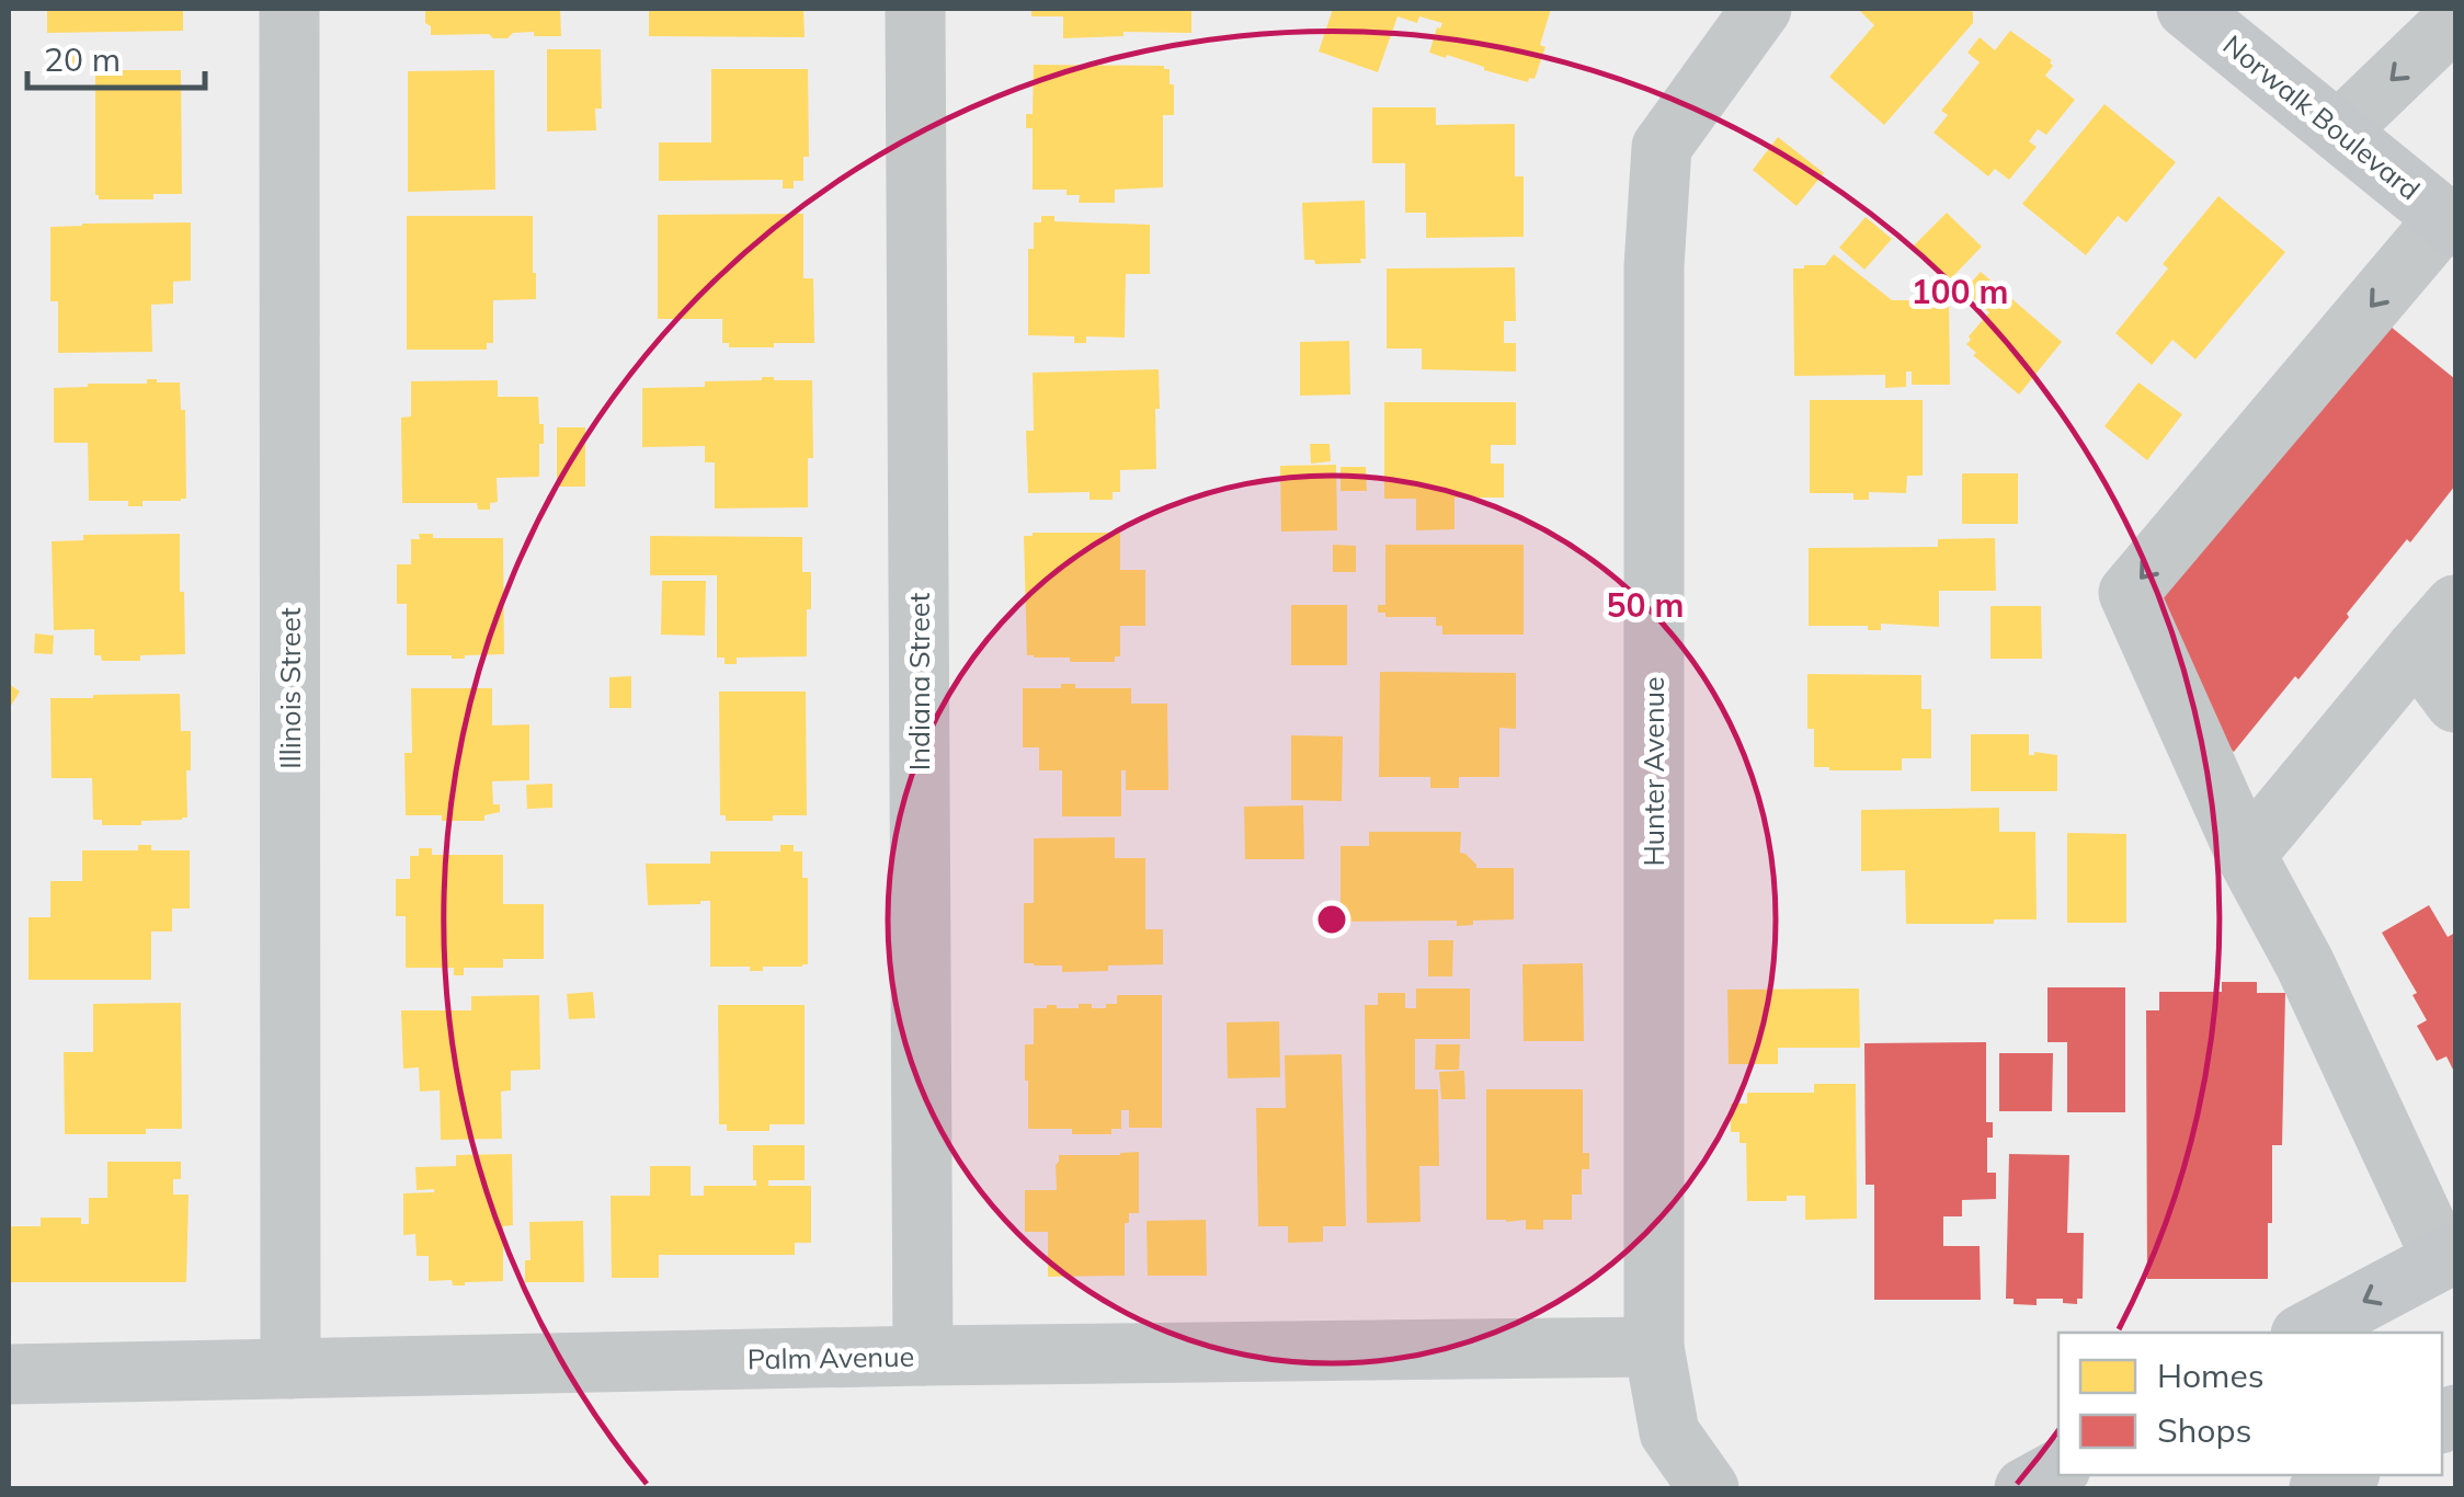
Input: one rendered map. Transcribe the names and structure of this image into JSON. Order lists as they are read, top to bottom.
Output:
{
  "streets": {
    "main road": ["Norwalk Boulevard"],
    "street": [
      "Indiana Street",
      "Illinois Street",
      "Hunter Avenue",
      "Palm Avenue"
    ]
  },
  "crossings": [
    ["Indiana Street", "Palm Avenue"],
    ["Illinois Street", "Palm Avenue"],
    ["Hunter Avenue", "Palm Avenue"]
  ],
  "legend": ["Homes", "Shops"],
  "scale_bar": "20 m",
  "rings": ["100 m", "50 m"]
}
